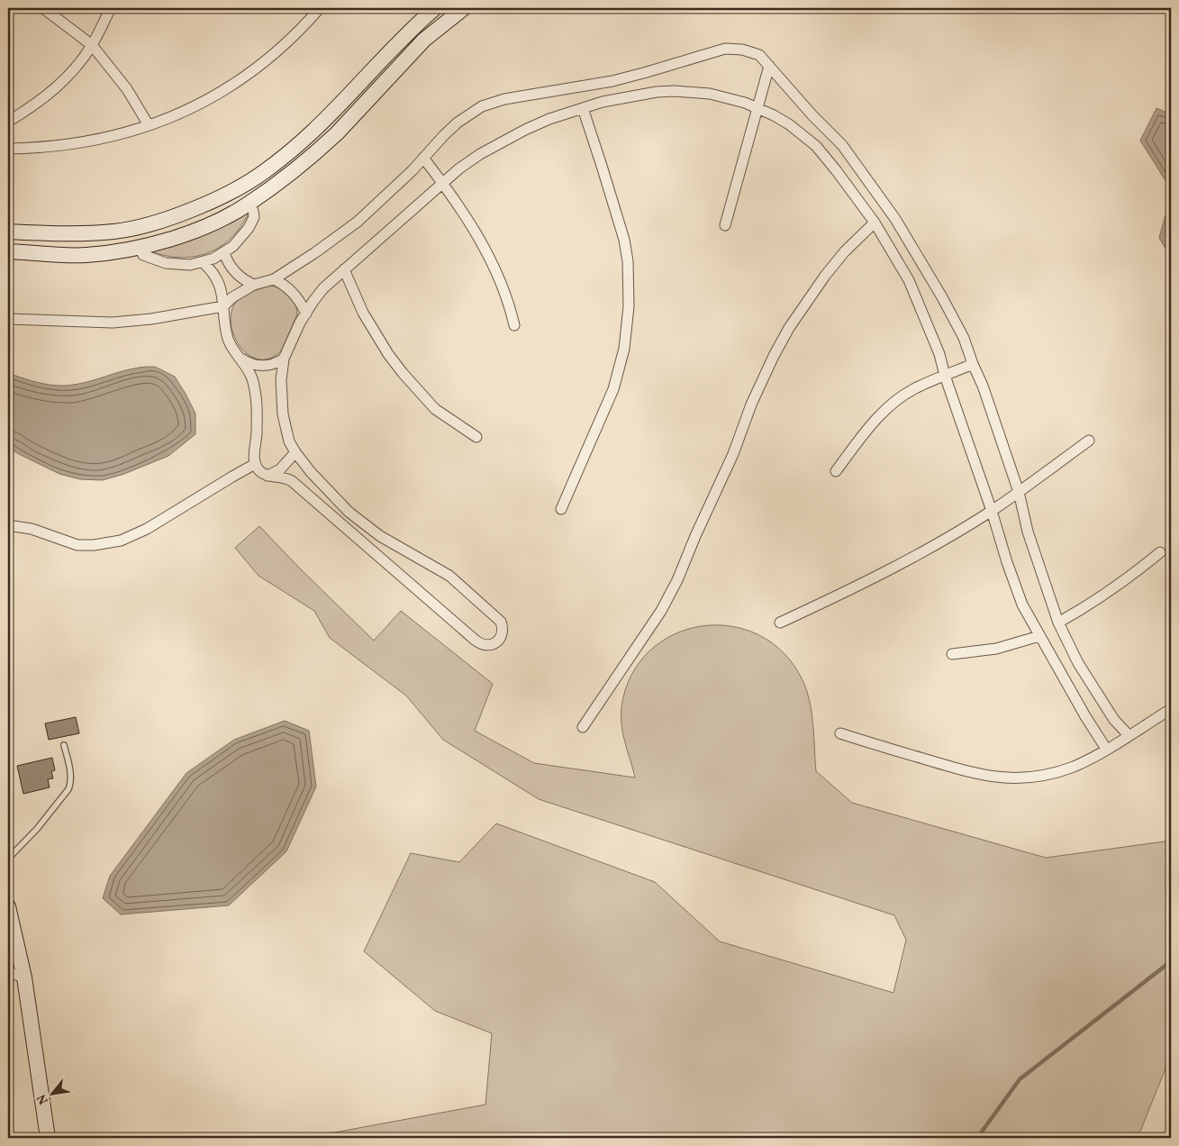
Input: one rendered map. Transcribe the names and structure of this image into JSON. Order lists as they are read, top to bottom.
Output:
{
  "north": "bottom left"
}
